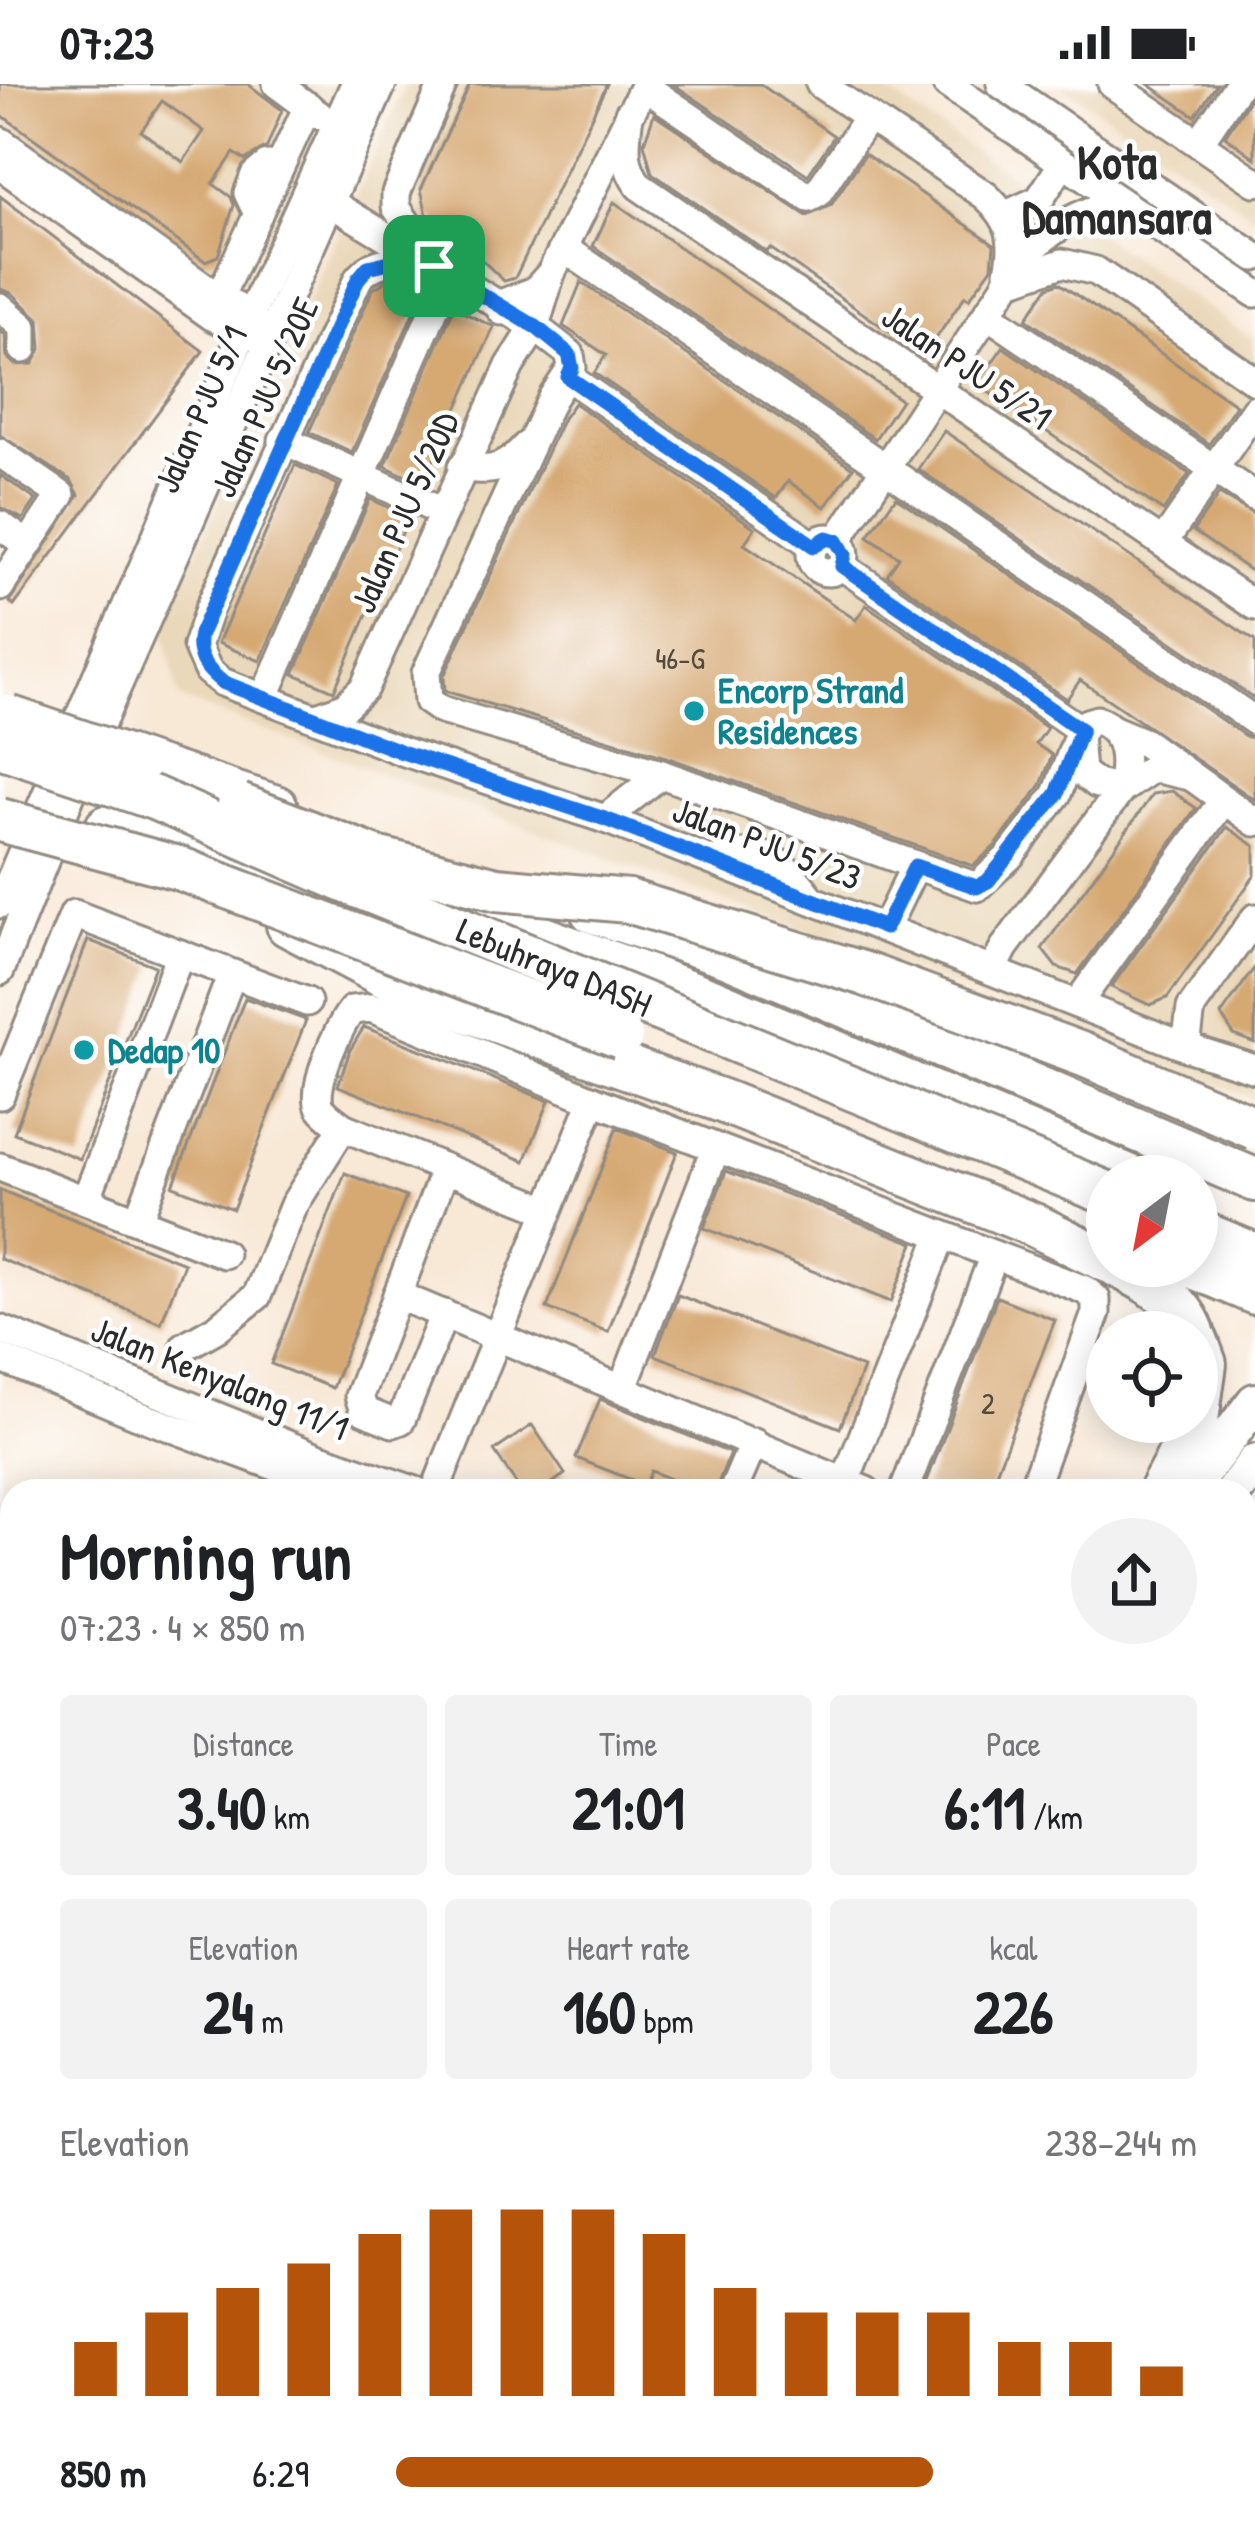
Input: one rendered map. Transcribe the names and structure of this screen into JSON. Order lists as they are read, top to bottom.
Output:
{
  "streets": {
    "highway": ["Lebuhraya DASH"],
    "street": [
      "Jalan PJU 5/21",
      "Jalan PJU 5/20E",
      "Jalan PJU 5/1",
      "Jalan PJU 5/20D",
      "Jalan PJU 5/23",
      "Jalan Kenyalang 11/1"
    ]
  },
  "crossings": [
    ["Jalan PJU 5/20E", "Jalan PJU 5/23"]
  ],
  "districts": ["Kota Damansara"],
  "places": ["Encorp Strand Residences", "Dedap 10"],
  "house_numbers": ["46-G", "2"],
  "north": "bottom left",
  "page": {
    "status": "07:23",
    "heading": ["Morning run", "07:23 · 4 × 850 m"],
    "stats": [
      ["Distance", "3.40 km"],
      ["Time", "21:01"],
      ["Pace", "6:11 /km"],
      ["Elevation", "24 m"],
      ["Heart rate", "160 bpm"],
      ["kcal", "226"]
    ],
    "chart": ["Elevation", "238–244 m"],
    "list": [
      {
        "name": "850 m",
        "note": "6:29"
      }
    ]
  }
}
